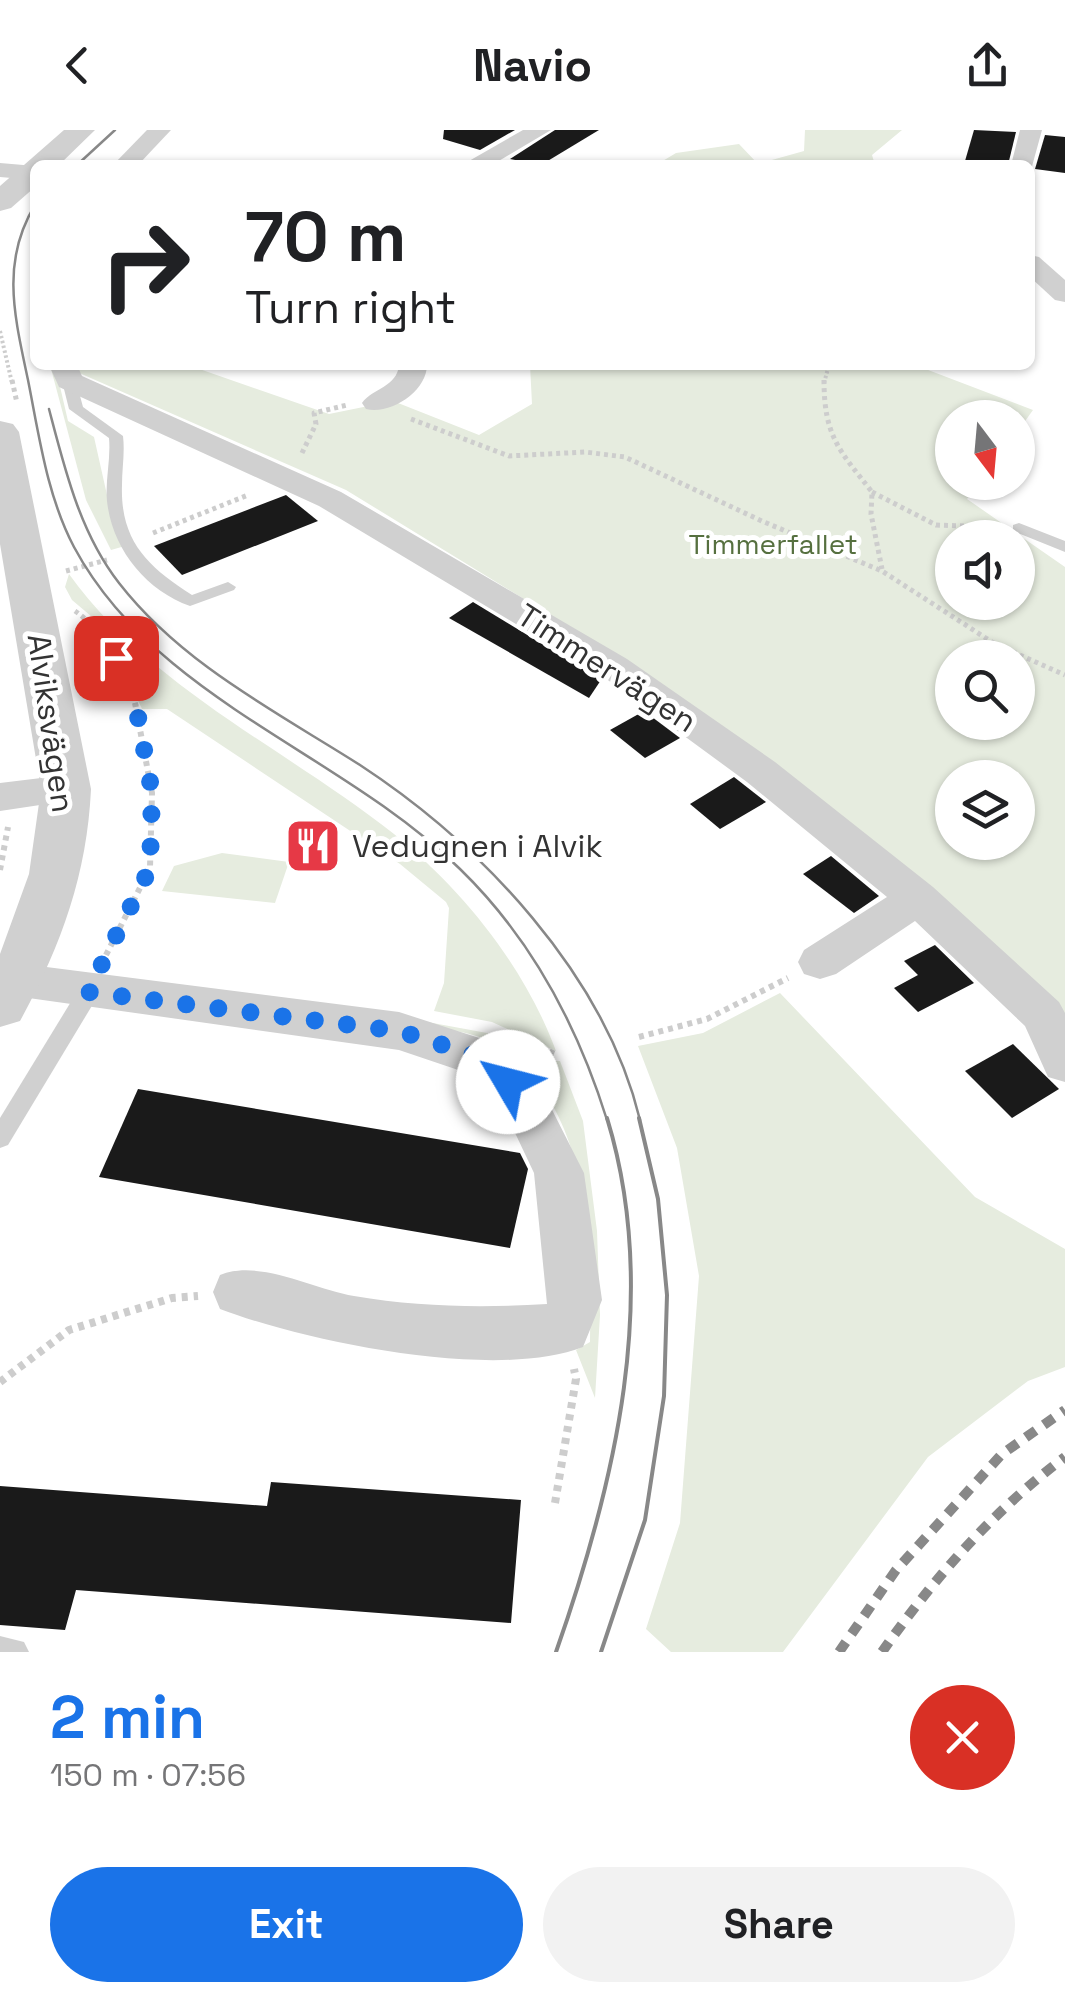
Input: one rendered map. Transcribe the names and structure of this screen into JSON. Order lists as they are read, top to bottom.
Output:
{
  "streets": {
    "street": ["Timmervägen", "Alviksvägen"]
  },
  "parks": ["Timmerfallet"],
  "places": {
    "restaurant": ["Vedugnen i Alvik"]
  },
  "north": "bottom",
  "page": {
    "header": "Navio",
    "turn": ["70 m", "Turn right"],
    "heading": ["2 min", "150 m · 07:56"],
    "buttons": ["Exit", "Share"]
  }
}
